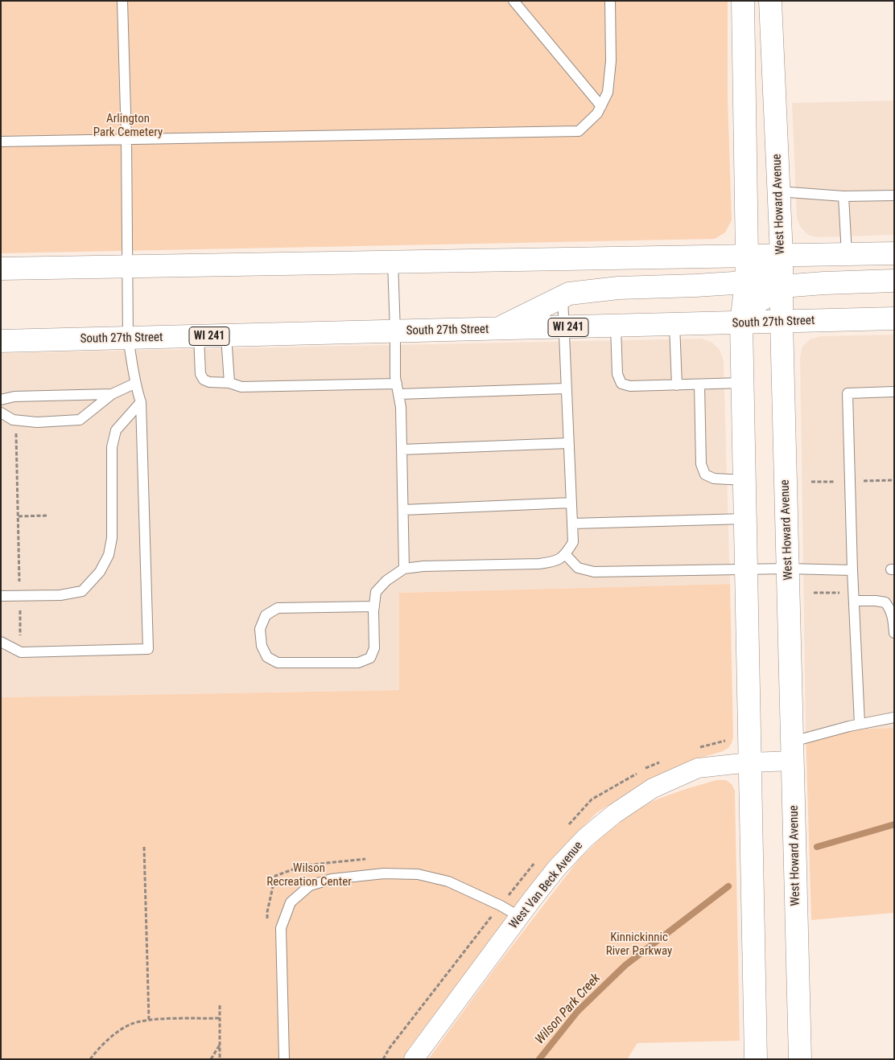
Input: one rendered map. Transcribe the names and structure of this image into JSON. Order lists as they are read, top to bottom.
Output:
{
  "streets": {
    "main road": ["West Howard Avenue", "South 27th Street", "WI 241"],
    "street": ["West Van Beck Avenue"]
  },
  "crossings": [
    ["West Howard Avenue", "South 27th Street"],
    ["West Howard Avenue", "West Van Beck Avenue"]
  ],
  "water": ["Wilson Park Creek"],
  "parks": ["Arlington Park Cemetery", "Wilson Recreation Center", "Kinnickinnic River Parkway"]
}
